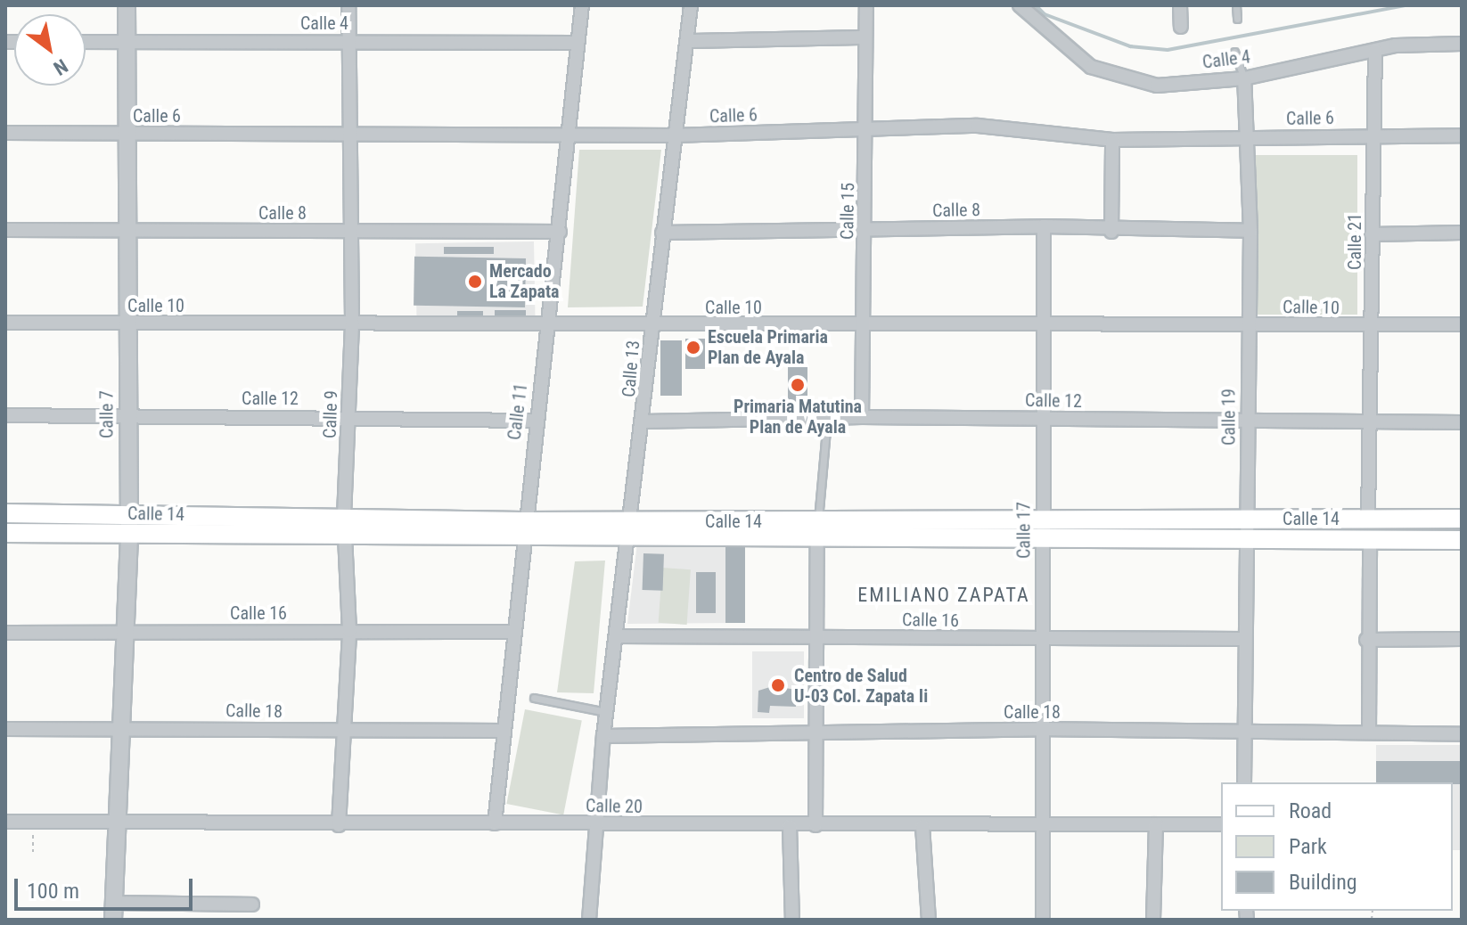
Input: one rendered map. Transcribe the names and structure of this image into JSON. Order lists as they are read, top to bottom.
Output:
{
  "streets": {
    "main road": ["Calle 14"],
    "street": [
      "Calle 4",
      "Calle 6",
      "Calle 8",
      "Calle 15",
      "Calle 21",
      "Calle 10",
      "Calle 13",
      "Calle 12",
      "Calle 11",
      "Calle 7",
      "Calle 9",
      "Calle 19",
      "Calle 17",
      "Calle 16",
      "Calle 18",
      "Calle 20"
    ]
  },
  "crossings": [
    ["Calle 4", "Calle 21"],
    ["Calle 4", "Calle 11"],
    ["Calle 4", "Calle 7"],
    ["Calle 4", "Calle 9"],
    ["Calle 4", "Calle 19"],
    ["Calle 6", "Calle 15"],
    ["Calle 6", "Calle 21"],
    ["Calle 6", "Calle 13"],
    ["Calle 6", "Calle 11"],
    ["Calle 6", "Calle 7"],
    ["Calle 6", "Calle 9"],
    ["Calle 6", "Calle 19"],
    ["Calle 8", "Calle 15"],
    ["Calle 8", "Calle 13"],
    ["Calle 8", "Calle 11"],
    ["Calle 8", "Calle 7"],
    ["Calle 8", "Calle 9"],
    ["Calle 8", "Calle 19"],
    ["Calle 8", "Calle 17"],
    ["Calle 15", "Calle 10"],
    ["Calle 15", "Calle 12"],
    ["Calle 21", "Calle 10"],
    ["Calle 21", "Calle 12"],
    ["Calle 21", "Calle 14"],
    ["Calle 10", "Calle 13"],
    ["Calle 10", "Calle 11"],
    ["Calle 10", "Calle 7"],
    ["Calle 10", "Calle 9"],
    ["Calle 10", "Calle 19"],
    ["Calle 10", "Calle 17"],
    ["Calle 13", "Calle 12"],
    ["Calle 13", "Calle 14"],
    ["Calle 13", "Calle 16"],
    ["Calle 13", "Calle 18"],
    ["Calle 12", "Calle 11"],
    ["Calle 12", "Calle 7"],
    ["Calle 12", "Calle 9"],
    ["Calle 12", "Calle 19"],
    ["Calle 12", "Calle 17"],
    ["Calle 11", "Calle 14"],
    ["Calle 11", "Calle 16"],
    ["Calle 11", "Calle 18"],
    ["Calle 11", "Calle 20"],
    ["Calle 7", "Calle 14"],
    ["Calle 7", "Calle 16"],
    ["Calle 7", "Calle 18"],
    ["Calle 7", "Calle 20"],
    ["Calle 9", "Calle 14"],
    ["Calle 9", "Calle 16"],
    ["Calle 9", "Calle 18"],
    ["Calle 9", "Calle 20"],
    ["Calle 19", "Calle 14"],
    ["Calle 19", "Calle 16"],
    ["Calle 19", "Calle 18"],
    ["Calle 14", "Calle 17"],
    ["Calle 17", "Calle 16"],
    ["Calle 17", "Calle 18"],
    ["Calle 17", "Calle 20"]
  ],
  "districts": ["EMILIANO ZAPATA"],
  "places": [
    "Mercado La Zapata",
    "Escuela Primaria Plan de Ayala",
    "Primaria Matutina Plan de Ayala",
    "Centro de Salud U-03 Col. Zapata Ii"
  ],
  "legend": ["Road", "Park", "Building"],
  "scale_bar": "100 m",
  "north": "bottom right"
}
